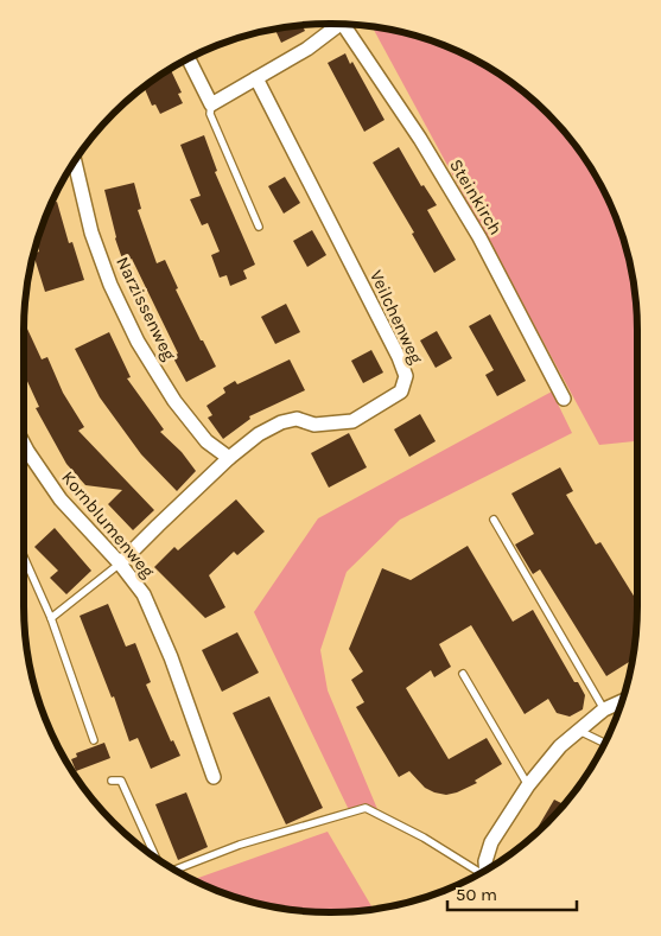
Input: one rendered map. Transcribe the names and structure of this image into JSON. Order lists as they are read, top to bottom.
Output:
{
  "streets": {
    "street": [
      "Steinkirch",
      "Narzissenweg",
      "Veilchenweg",
      "Kornblumenweg"
    ]
  },
  "crossings": [
    ["Steinkirch", "Veilchenweg"],
    ["Narzissenweg", "Veilchenweg"],
    ["Veilchenweg", "Kornblumenweg"]
  ],
  "scale_bar": "50 m"
}
